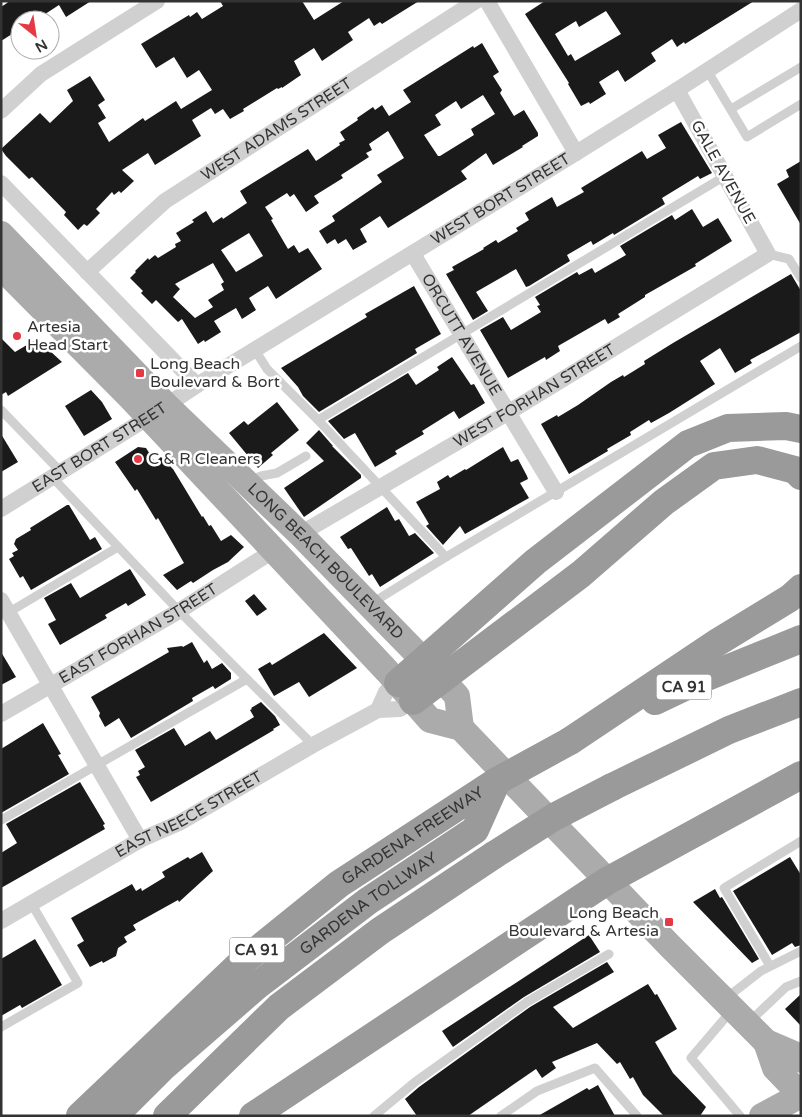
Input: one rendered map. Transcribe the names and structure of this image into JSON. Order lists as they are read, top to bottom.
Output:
{
  "streets": {
    "highway": ["CA 91", "GARDENA FREEWAY", "GARDENA TOLLWAY"],
    "main road": ["LONG BEACH BOULEVARD"],
    "street": [
      "WEST ADAMS STREET",
      "GALE AVENUE",
      "WEST BORT STREET",
      "ORCUTT AVENUE",
      "WEST FORHAN STREET",
      "EAST BORT STREET",
      "EAST FORHAN STREET",
      "EAST NEECE STREET"
    ]
  },
  "crossings": [
    ["GALE AVENUE", "WEST BORT STREET"],
    ["GALE AVENUE", "WEST FORHAN STREET"],
    ["WEST BORT STREET", "ORCUTT AVENUE"],
    ["WEST BORT STREET", "EAST BORT STREET"],
    ["ORCUTT AVENUE", "WEST FORHAN STREET"],
    ["WEST FORHAN STREET", "LONG BEACH BOULEVARD"],
    ["EAST BORT STREET", "LONG BEACH BOULEVARD"],
    ["LONG BEACH BOULEVARD", "EAST FORHAN STREET"],
    ["LONG BEACH BOULEVARD", "EAST NEECE STREET"],
    ["GARDENA FREEWAY", "GARDENA TOLLWAY"]
  ],
  "places": {
    "other": ["Artesia Head Start", "C & R Cleaners"],
    "transit": ["Long Beach Boulevard & Bort", "Long Beach Boulevard & Artesia"]
  },
  "north": "bottom right"
}
